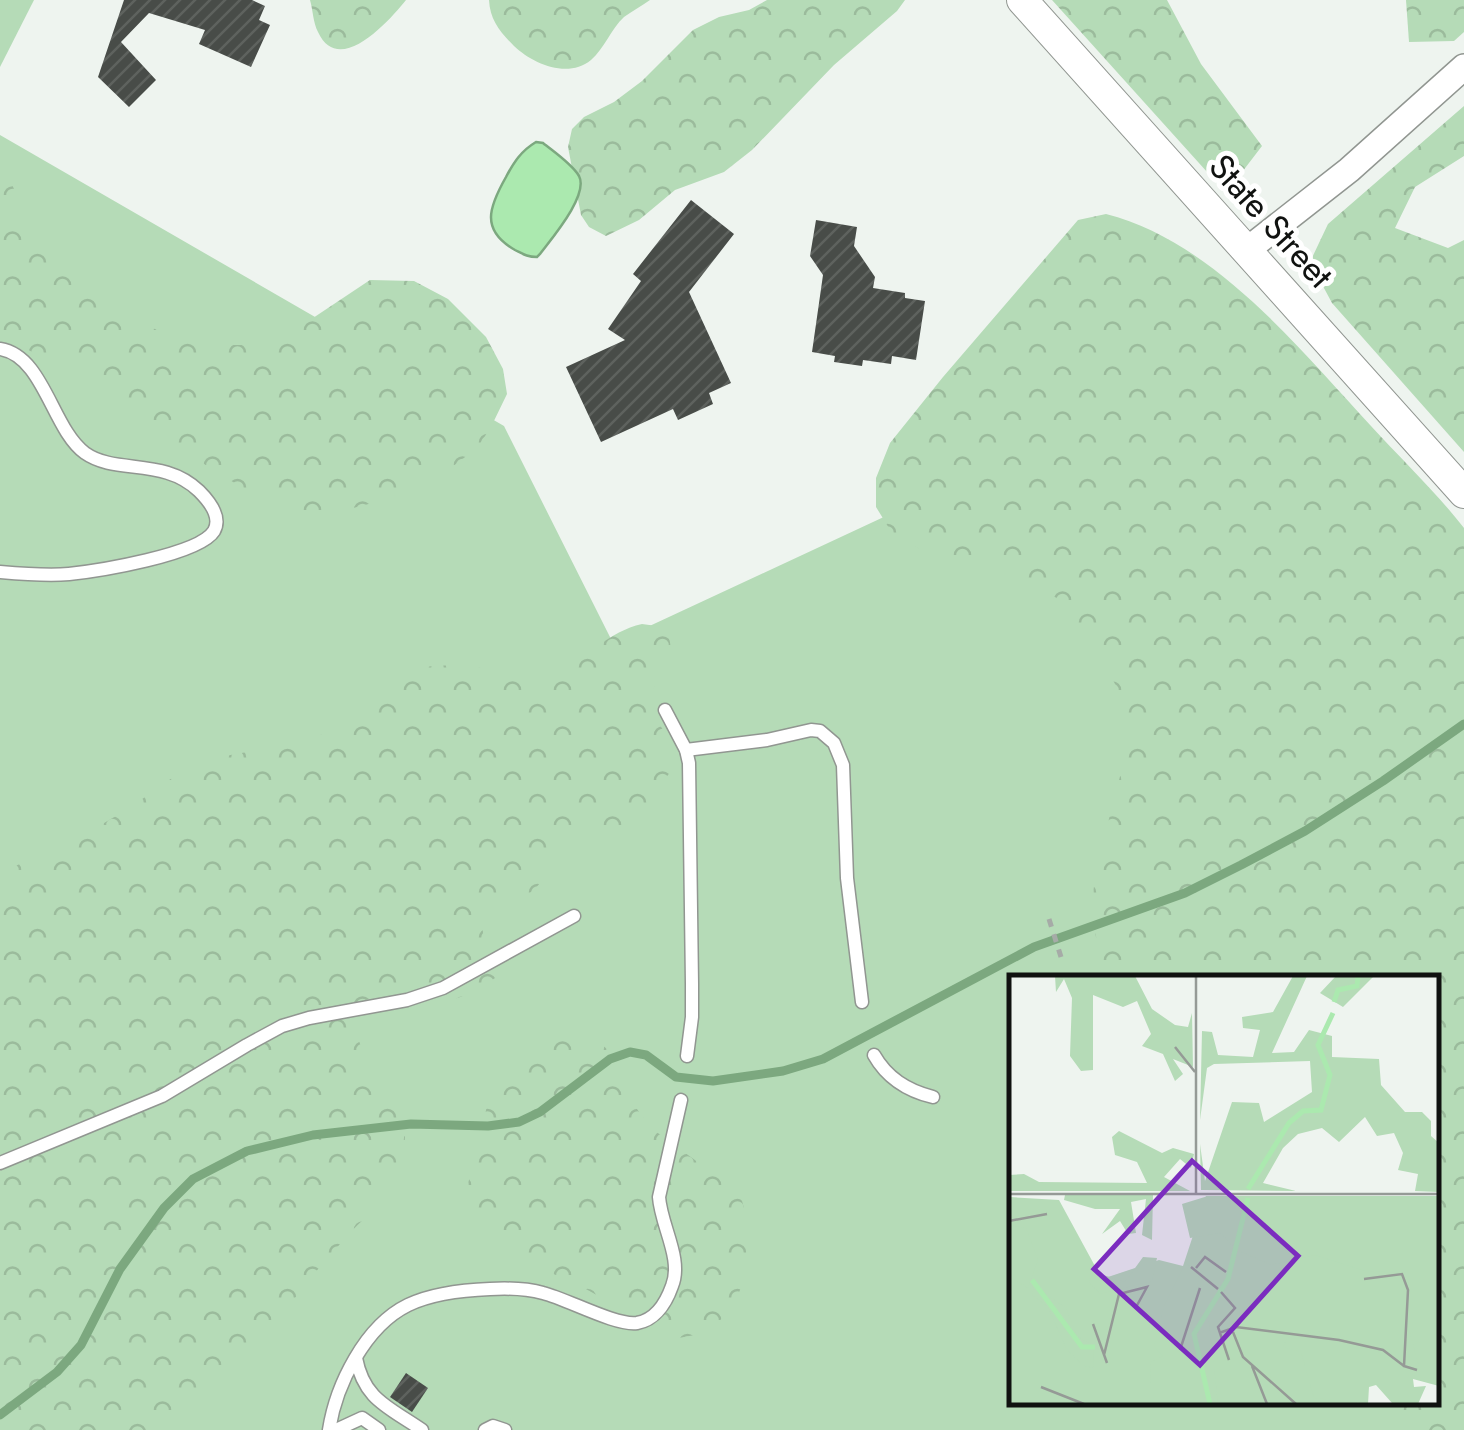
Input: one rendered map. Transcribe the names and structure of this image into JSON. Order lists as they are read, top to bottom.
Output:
{
  "streets": {
    "street": ["State Street"]
  }
}
